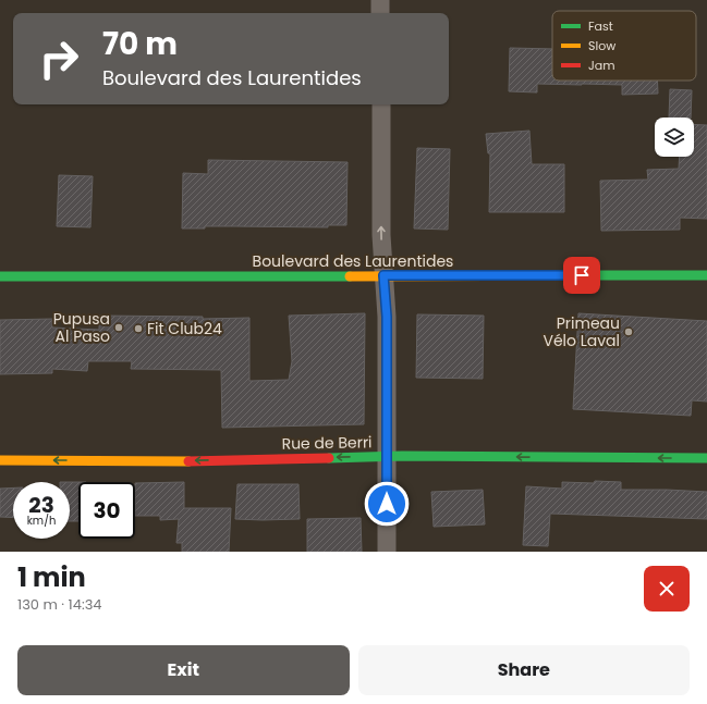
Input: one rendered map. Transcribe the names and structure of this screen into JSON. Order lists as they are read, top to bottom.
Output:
{
  "streets": {
    "main road": ["Boulevard des Laurentides", "Rue de Berri"]
  },
  "one_way": ["Rue de Berri"],
  "places": ["Pupusa Al Paso", "Fit Club24", "Primeau Vélo Laval"],
  "legend": ["Fast", "Slow", "Jam"],
  "page": {
    "turn": ["70 m", "Boulevard des Laurentides"],
    "speed": "23 km/h",
    "limit": "30",
    "heading": ["1 min", "130 m · 14:34"],
    "buttons": ["Exit", "Share"]
  }
}
